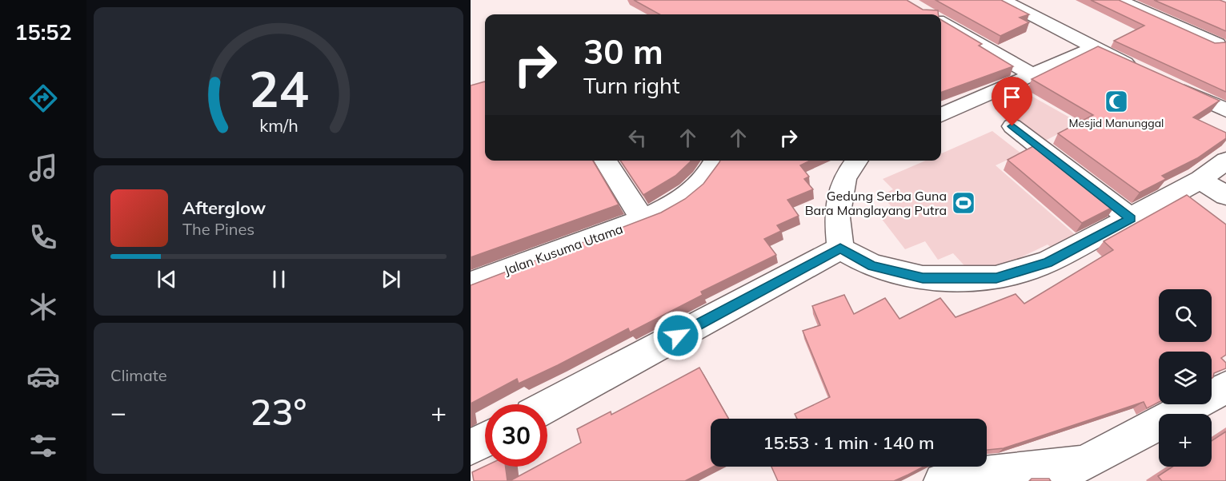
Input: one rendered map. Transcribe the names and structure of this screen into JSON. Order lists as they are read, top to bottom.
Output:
{
  "streets": {
    "street": ["Jalan Kusuma Utama"]
  },
  "places": {
    "mosque": ["Mesjid Manunggal"],
    "sports": ["Gedung Serba Guna Bara Manglayang Putra"]
  },
  "page": {
    "tabs": "15:52",
    "turn": ["30 m", "Turn right"],
    "song": ["Afterglow", "The Pines"],
    "map_buttons": "+",
    "tile": "Climate",
    "heat": ["−", "23°", "+"],
    "limit": "30",
    "trip": "15:53 · 1 min · 140 m",
    "gauge": ["24", "km/h"]
  }
}
